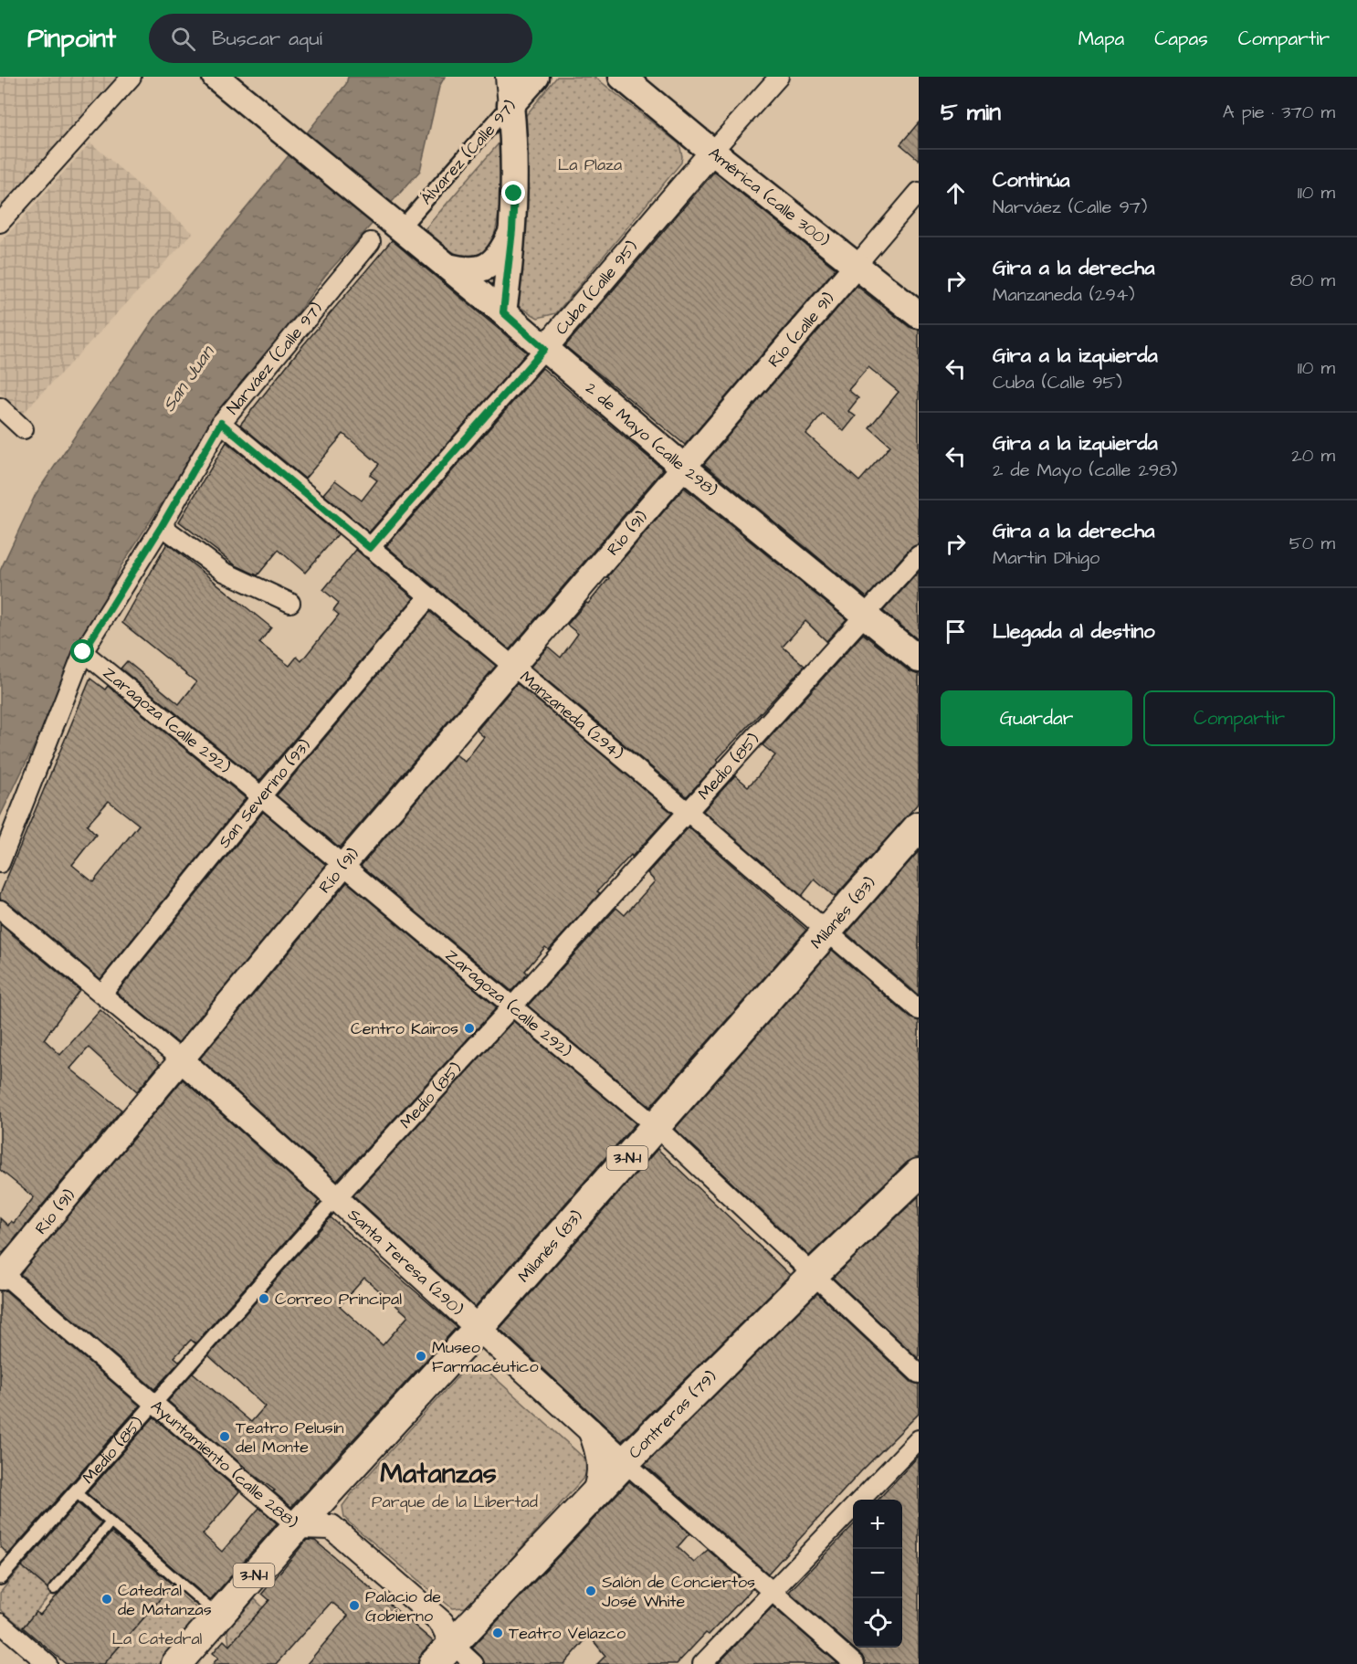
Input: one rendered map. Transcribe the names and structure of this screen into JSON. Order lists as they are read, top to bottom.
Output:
{
  "streets": {
    "main road": [
      "Álvarez (Calle 97)",
      "América (calle 300)",
      "2 de Mayo (calle 298)",
      "Milanés (83)",
      "3-N-1",
      "Contreras (79)"
    ],
    "street": [
      "Cuba (Calle 95)",
      "Río (calle 91)",
      "Narváez (Calle 97)",
      "Río (91)",
      "Manzaneda (294)",
      "Zaragoza (calle 292)",
      "Medio (85)",
      "San Severino (93)",
      "Santa Teresa (290)",
      "Ayuntamiento (calle 288)"
    ]
  },
  "crossings": [
    ["Álvarez (Calle 97)", "2 de Mayo (calle 298)"],
    ["América (calle 300)", "Cuba (Calle 95)"],
    ["América (calle 300)", "Río (calle 91)"],
    ["Cuba (Calle 95)", "2 de Mayo (calle 298)"],
    ["Cuba (Calle 95)", "Manzaneda (294)"],
    ["Río (calle 91)", "2 de Mayo (calle 298)"],
    ["Río (calle 91)", "Río (91)"],
    ["Narváez (Calle 97)", "Manzaneda (294)"],
    ["Narváez (Calle 97)", "Zaragoza (calle 292)"],
    ["2 de Mayo (calle 298)", "Río (91)"],
    ["2 de Mayo (calle 298)", "Medio (85)"],
    ["Río (91)", "Manzaneda (294)"],
    ["Río (91)", "Zaragoza (calle 292)"],
    ["Río (91)", "Santa Teresa (290)"],
    ["Río (91)", "Ayuntamiento (calle 288)"],
    ["Manzaneda (294)", "Medio (85)"],
    ["Manzaneda (294)", "San Severino (93)"],
    ["Manzaneda (294)", "Milanés (83)"],
    ["Zaragoza (calle 292)", "Medio (85)"],
    ["Zaragoza (calle 292)", "San Severino (93)"],
    ["Zaragoza (calle 292)", "Milanés (83)"],
    ["Zaragoza (calle 292)", "Contreras (79)"],
    ["Medio (85)", "Santa Teresa (290)"],
    ["Medio (85)", "Ayuntamiento (calle 288)"],
    ["San Severino (93)", "Santa Teresa (290)"],
    ["Milanés (83)", "Santa Teresa (290)"],
    ["Milanés (83)", "Ayuntamiento (calle 288)"],
    ["Santa Teresa (290)", "Contreras (79)"]
  ],
  "districts": ["Matanzas"],
  "water": ["San Juan"],
  "parks": ["La Plaza", "Parque de la Libertad", "La Catedral"],
  "places": [
    "Centro Kairos",
    "Correo Principal",
    "Museo Farmacéutico",
    "Teatro Pelusín del Monte",
    "Salón de Conciertos José White",
    "Catedral de Matanzas",
    "Palacio de Gobierno",
    "Teatro Velazco"
  ],
  "page": {
    "header": "Pinpoint",
    "search": "Buscar aquí",
    "nav": ["Mapa", "Capas", "Compartir"],
    "heading": ["5 min", "A pie · 370 m"],
    "list": [
      ["Continúa", "Narváez (Calle 97)", "110 m"],
      ["Gira a la derecha", "Manzaneda (294)", "80 m"],
      ["Gira a la izquierda", "Cuba (Calle 95)", "110 m"],
      ["Gira a la izquierda", "2 de Mayo (calle 298)", "20 m"],
      ["Gira a la derecha", "Martin Dihigo", "50 m"],
      "Llegada al destino"
    ],
    "buttons": ["Guardar", "Compartir"],
    "map_buttons": ["+", "−"]
  }
}
